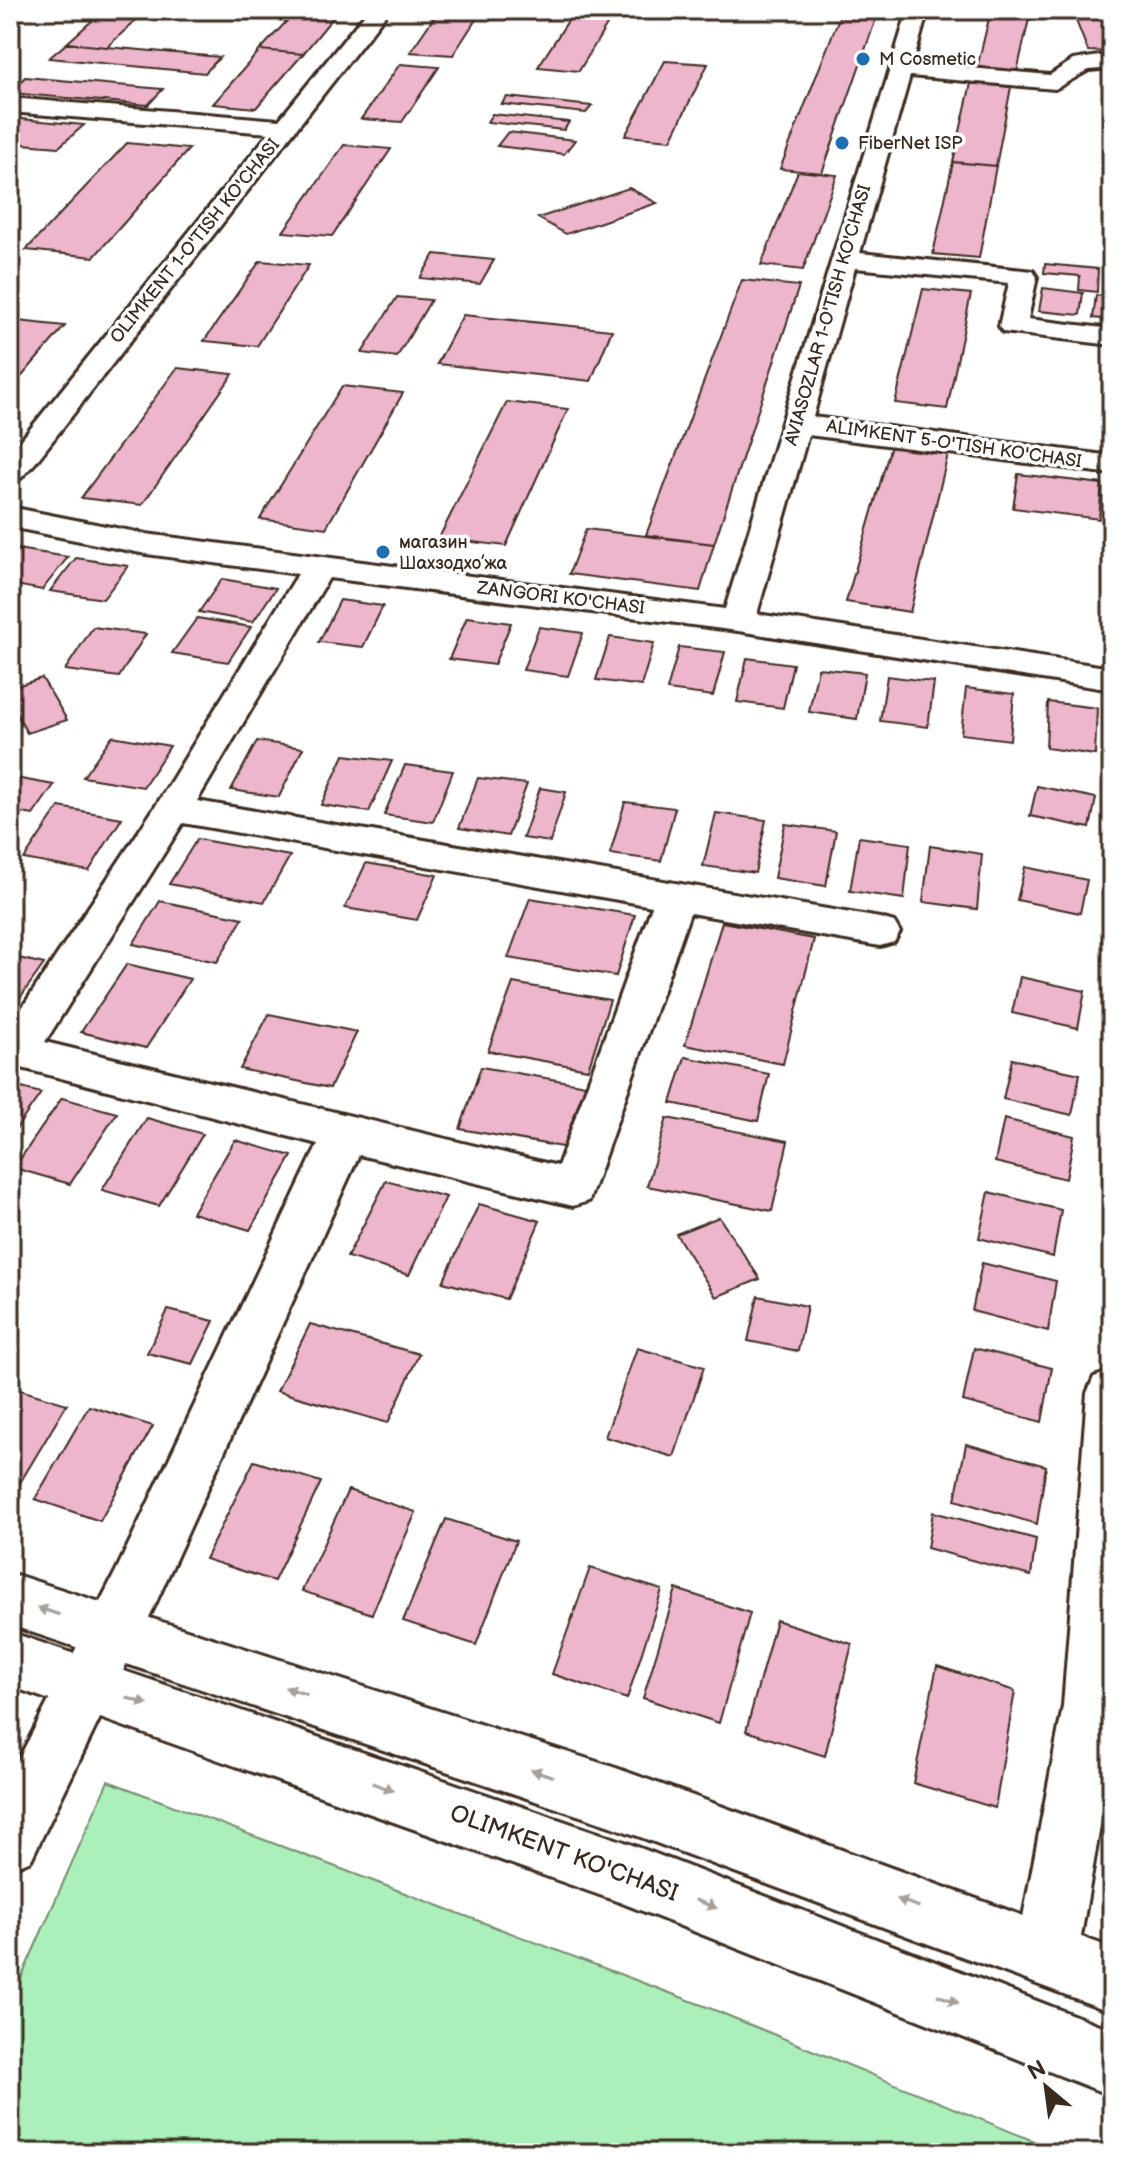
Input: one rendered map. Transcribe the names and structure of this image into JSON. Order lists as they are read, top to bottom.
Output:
{
  "streets": {
    "street": [
      "OLIMKENT 1-O'TISH KO'CHASI",
      "AVIASOZLAR 1-O'TISH KO'CHASI",
      "ALIMKENT 5-O'TISH KO'CHASI",
      "ZANGORI KO'CHASI",
      "OLIMKENT KO'CHASI"
    ]
  },
  "crossings": [
    ["AVIASOZLAR 1-O'TISH KO'CHASI", "ALIMKENT 5-O'TISH KO'CHASI"],
    ["AVIASOZLAR 1-O'TISH KO'CHASI", "ZANGORI KO'CHASI"]
  ],
  "places": ["M Cosmetic", "FiberNet ISP", "магазин Шахзодхо’жа"],
  "north": "top left"
}
